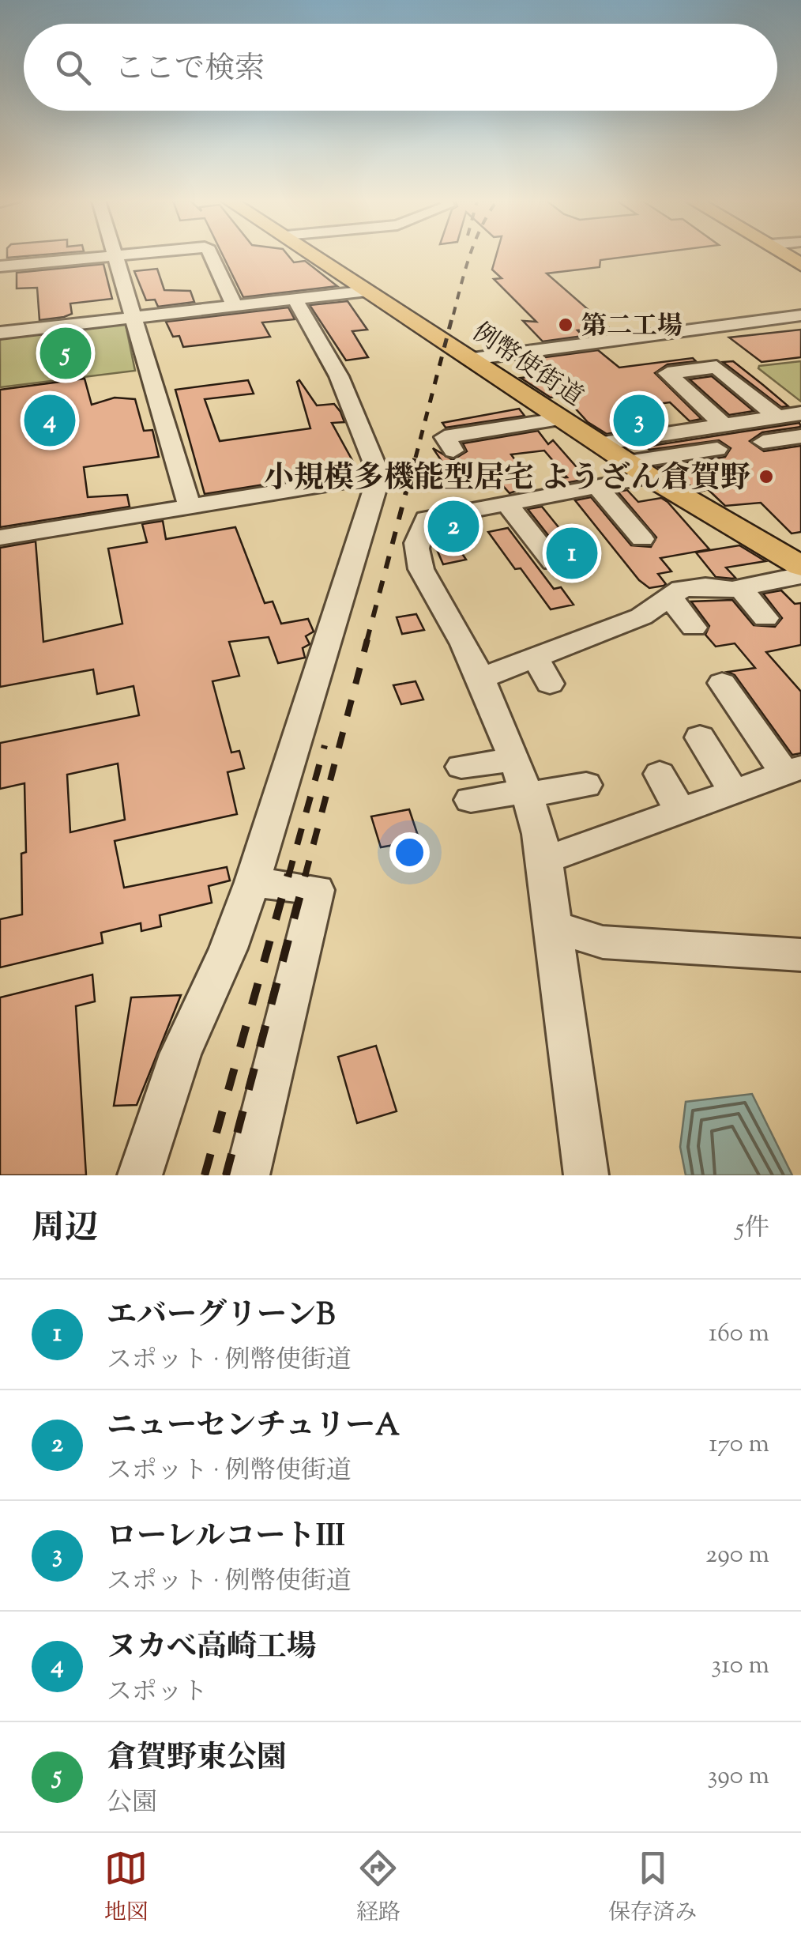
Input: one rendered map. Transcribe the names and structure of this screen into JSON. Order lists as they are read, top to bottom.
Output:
{
  "streets": {
    "main road": ["例幣使街道"]
  },
  "places": ["第二工場", "小規模多機能型居宅 ようざん倉賀野"],
  "page": {
    "search": "ここで検索",
    "pins": [
      "5",
      "3",
      "4",
      "2",
      "1"
    ],
    "heading": ["周辺", "5件"],
    "list": [
      {
        "mark": "1",
        "name": "エバーグリーンB",
        "note": "スポット · 例幣使街道",
        "value": "160 m"
      },
      {
        "mark": "2",
        "name": "ニューセンチュリーA",
        "note": "スポット · 例幣使街道",
        "value": "170 m"
      },
      {
        "mark": "3",
        "name": "ローレルコートⅢ",
        "note": "スポット · 例幣使街道",
        "value": "290 m"
      },
      {
        "mark": "4",
        "name": "ヌカべ高崎工場",
        "note": "スポット",
        "value": "310 m"
      },
      {
        "mark": "5",
        "name": "倉賀野東公園",
        "note": "公園",
        "value": "390 m"
      }
    ],
    "nav": ["地図", "経路", "保存済み"]
  }
}
